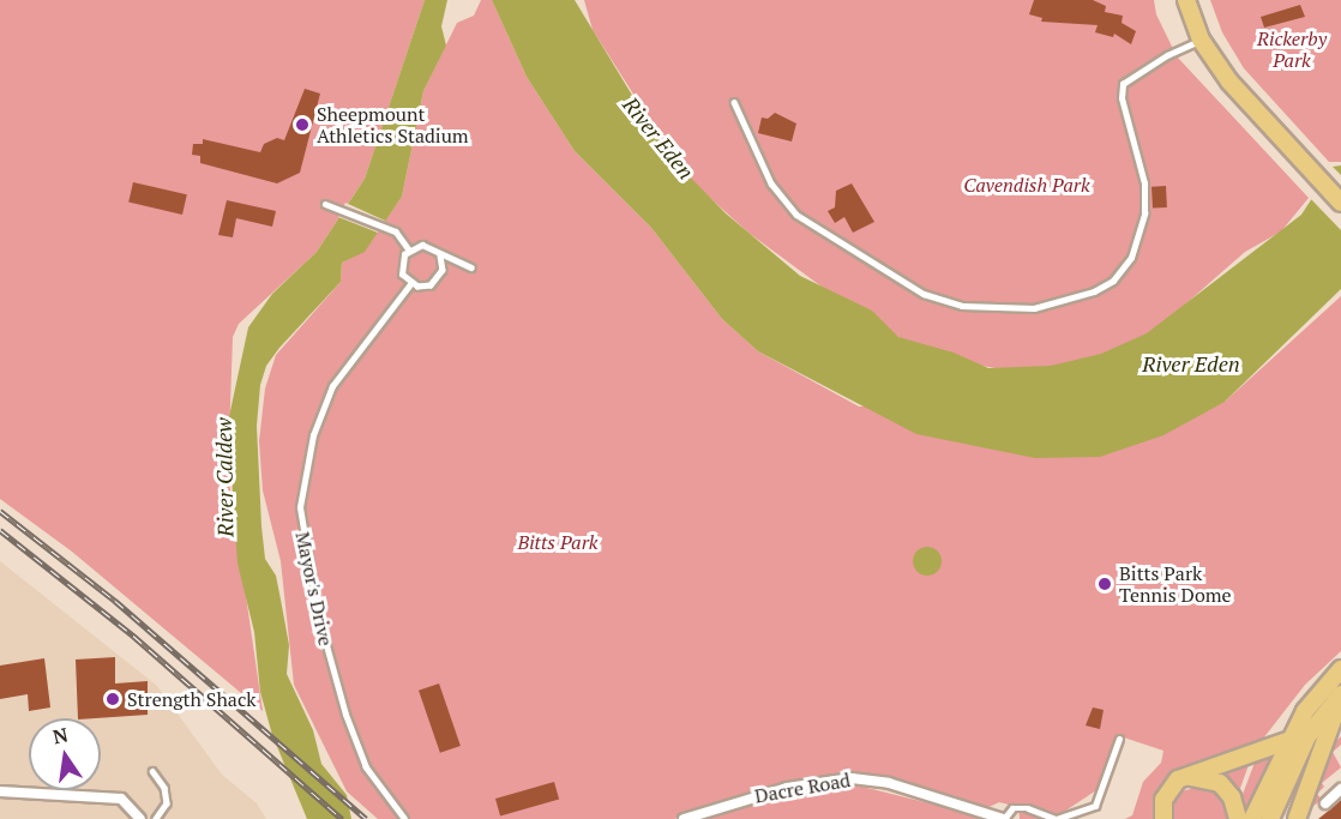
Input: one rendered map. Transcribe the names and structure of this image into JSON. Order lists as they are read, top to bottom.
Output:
{
  "streets": {
    "street": ["Dacre Road"],
    "lane": ["Mayor's Drive"]
  },
  "water": ["River Eden", "River Caldew"],
  "parks": ["Rickerby Park", "Cavendish Park", "Bitts Park"],
  "places": ["Sheepmount Athletics Stadium", "Bitts Park Tennis Dome", "Strength Shack"],
  "north": "top"
}
